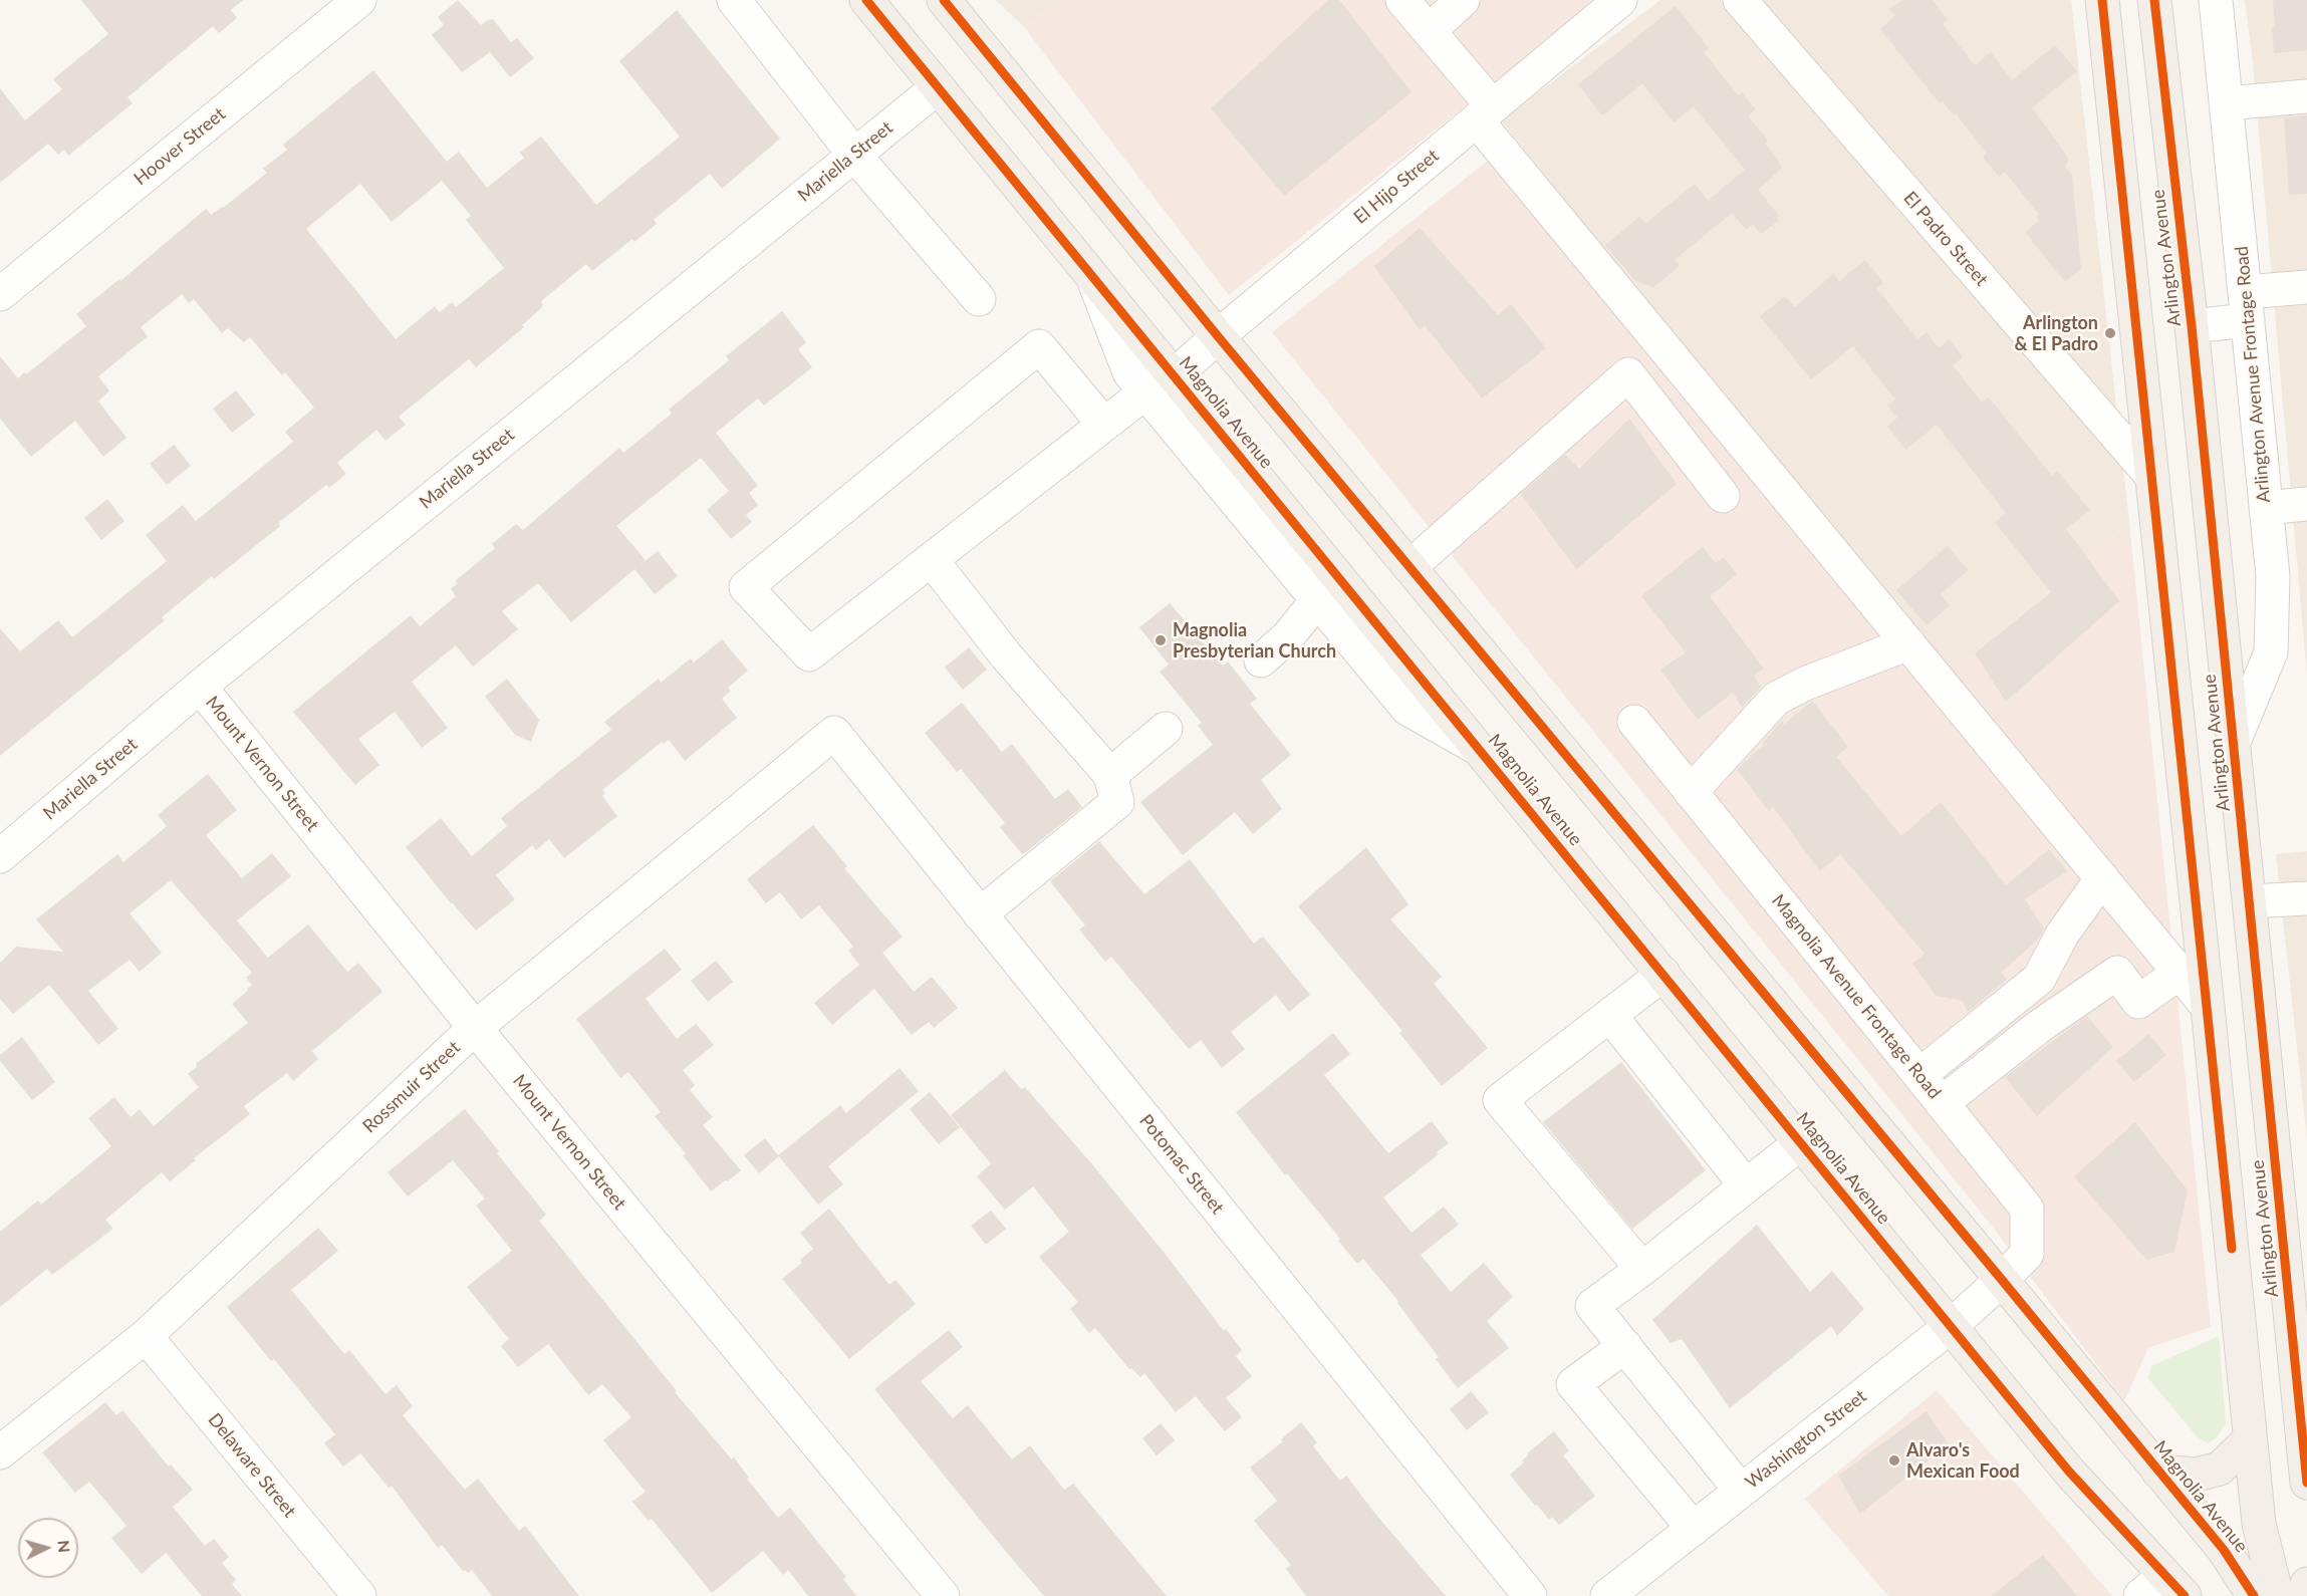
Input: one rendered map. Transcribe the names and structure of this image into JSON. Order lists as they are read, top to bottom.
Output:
{
  "streets": {
    "main road": ["Arlington Avenue", "Magnolia Avenue"],
    "street": [
      "Hoover Street",
      "Mariella Street",
      "El Hijo Street",
      "El Padro Street",
      "Arlington Avenue Frontage Road",
      "Mount Vernon Street",
      "Magnolia Avenue Frontage Road",
      "Rossmuir Street",
      "Potomac Street",
      "Washington Street",
      "Delaware Street"
    ]
  },
  "crossings": [
    ["Mariella Street", "Magnolia Avenue"],
    ["Mariella Street", "Mount Vernon Street"],
    ["El Hijo Street", "Magnolia Avenue"],
    ["El Padro Street", "Arlington Avenue"],
    ["Arlington Avenue", "Arlington Avenue Frontage Road"],
    ["Magnolia Avenue", "Magnolia Avenue Frontage Road"],
    ["Magnolia Avenue", "Washington Street"],
    ["Mount Vernon Street", "Rossmuir Street"],
    ["Magnolia Avenue Frontage Road", "Washington Street"],
    ["Rossmuir Street", "Potomac Street"],
    ["Rossmuir Street", "Delaware Street"]
  ],
  "places": ["Arlington & El Padro", "Magnolia Presbyterian Church", "Alvaro's Mexican Food"],
  "north": "right"
}
